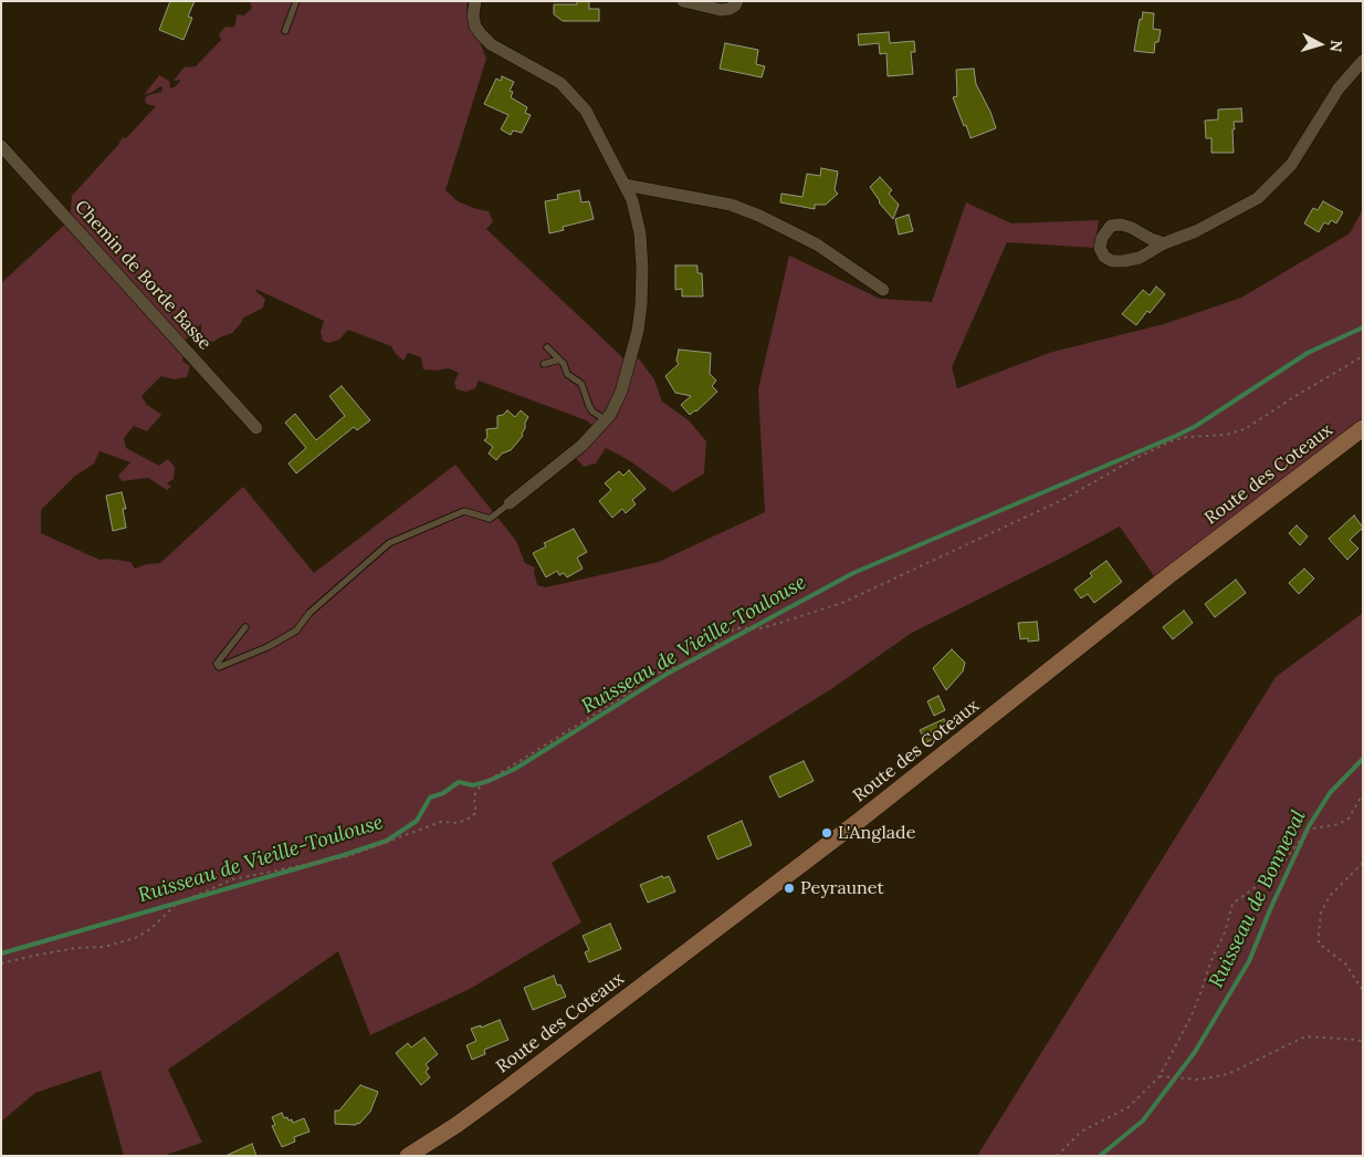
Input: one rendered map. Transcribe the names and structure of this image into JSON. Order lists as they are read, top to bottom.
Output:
{
  "streets": {
    "street": ["Chemin de Borde Basse", "Route des Coteaux"]
  },
  "water": ["Ruisseau de Vieille-Toulouse", "Ruisseau de Bonneval"],
  "places": ["L'Anglade", "Peyraunet"],
  "north": "right"
}
